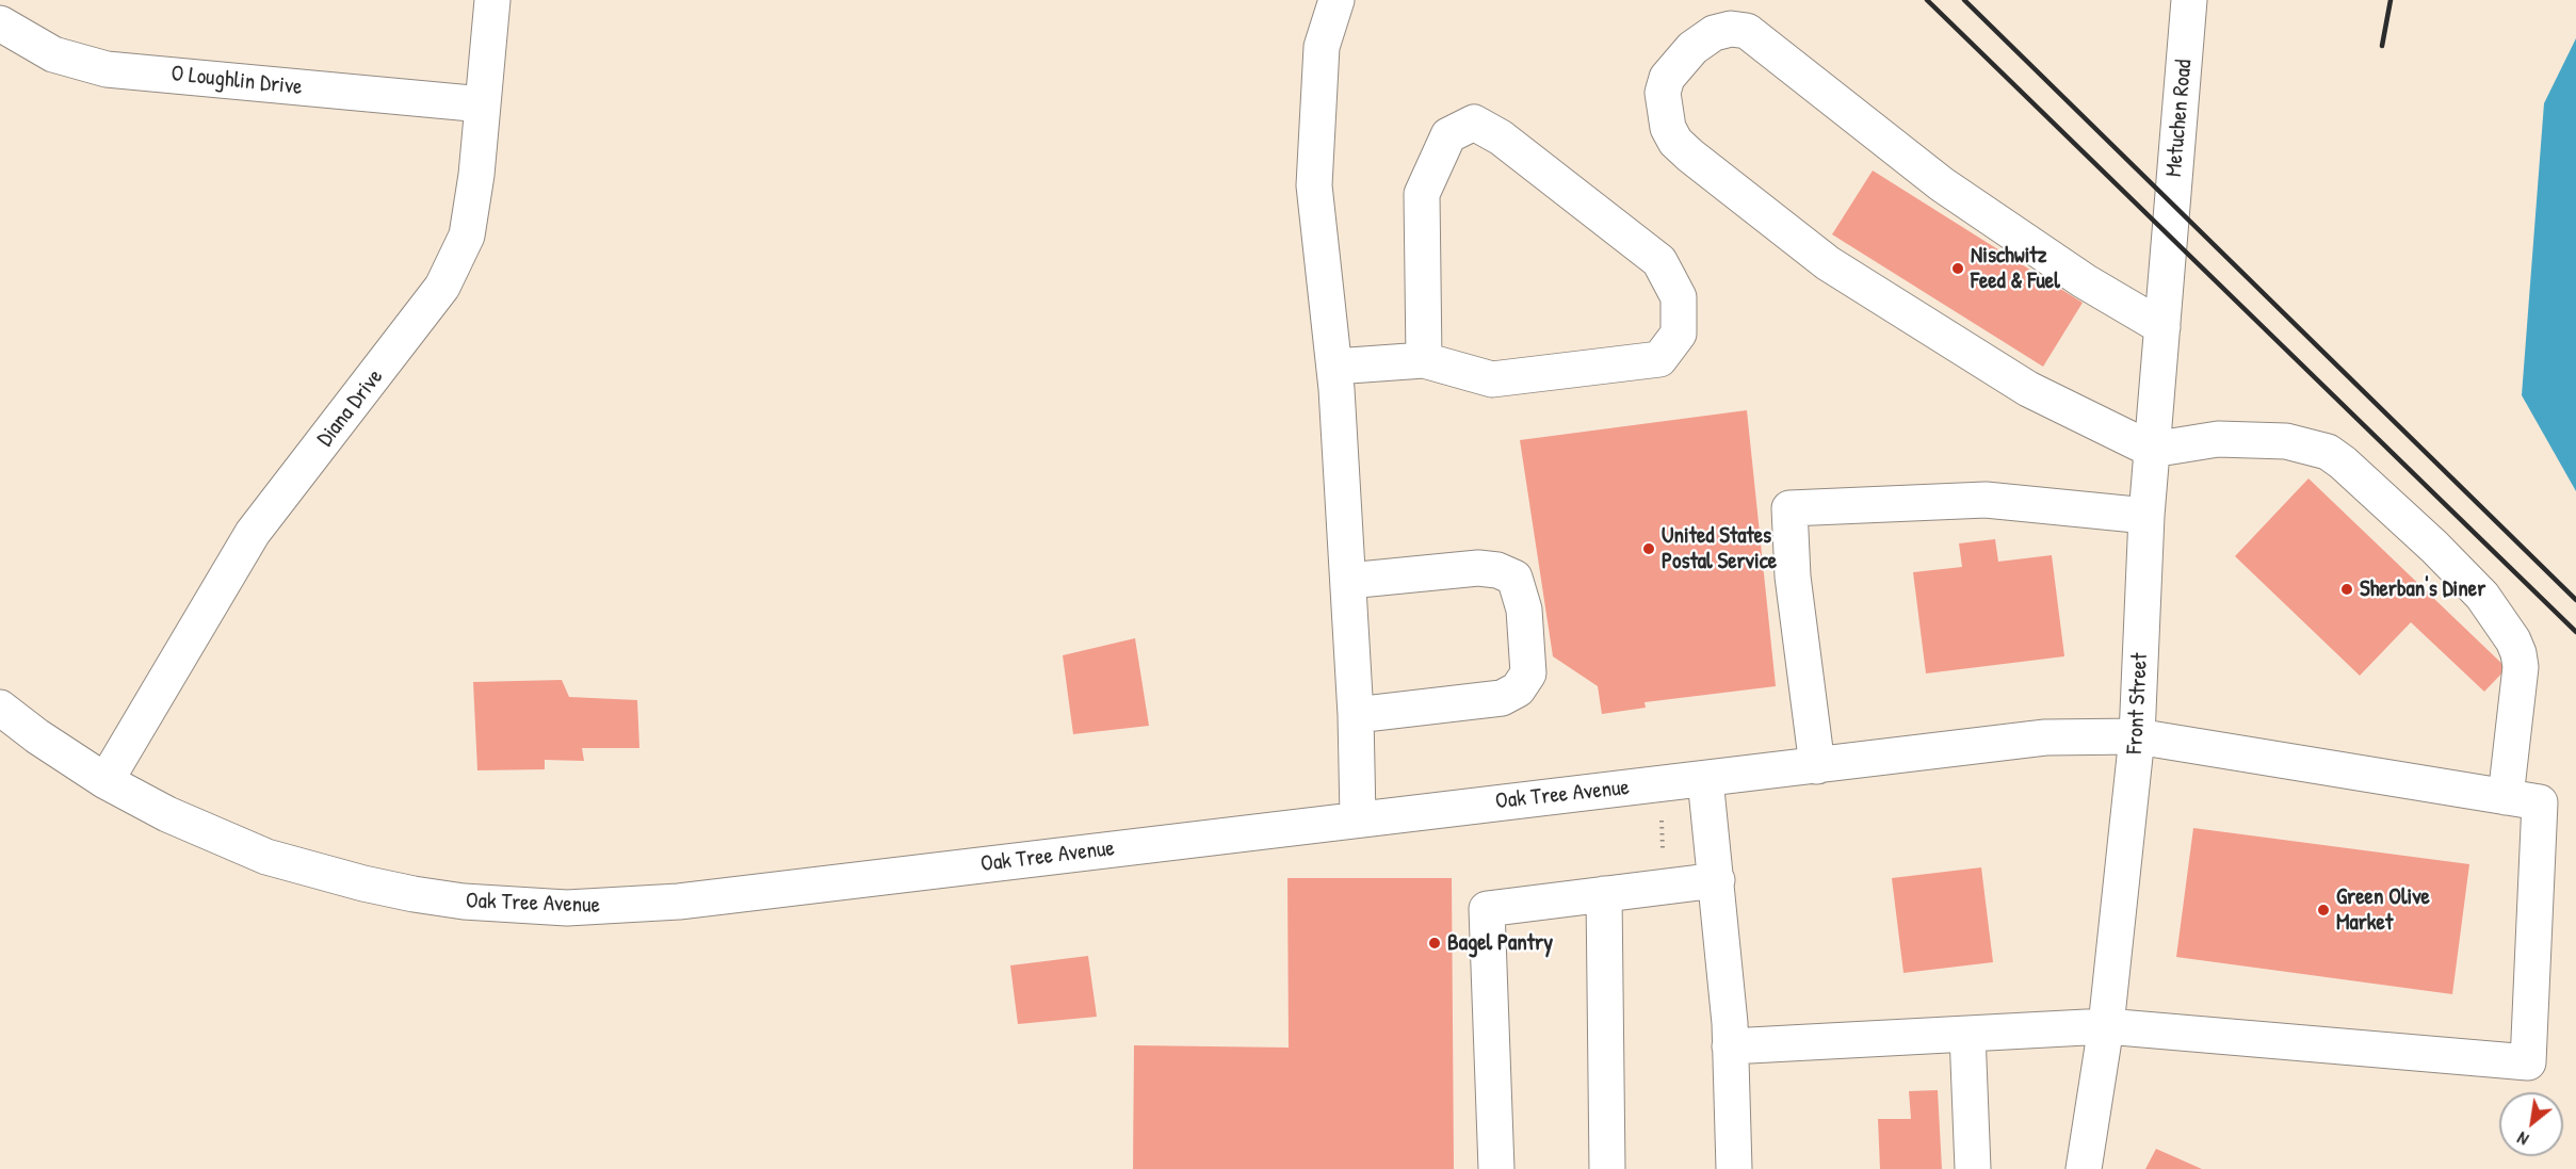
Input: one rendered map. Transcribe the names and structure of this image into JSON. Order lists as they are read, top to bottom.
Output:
{
  "streets": {
    "street": [
      "O Loughlin Drive",
      "Metuchen Road",
      "Diana Drive",
      "Front Street",
      "Oak Tree Avenue"
    ]
  },
  "crossings": [
    ["O Loughlin Drive", "Diana Drive"],
    ["Metuchen Road", "Front Street"],
    ["Diana Drive", "Oak Tree Avenue"],
    ["Front Street", "Oak Tree Avenue"]
  ],
  "places": [
    "Nischwitz Feed & Fuel",
    "United States Postal Service",
    "Sherban's Diner",
    "Green Olive Market",
    "Bagel Pantry"
  ],
  "north": "bottom left"
}
